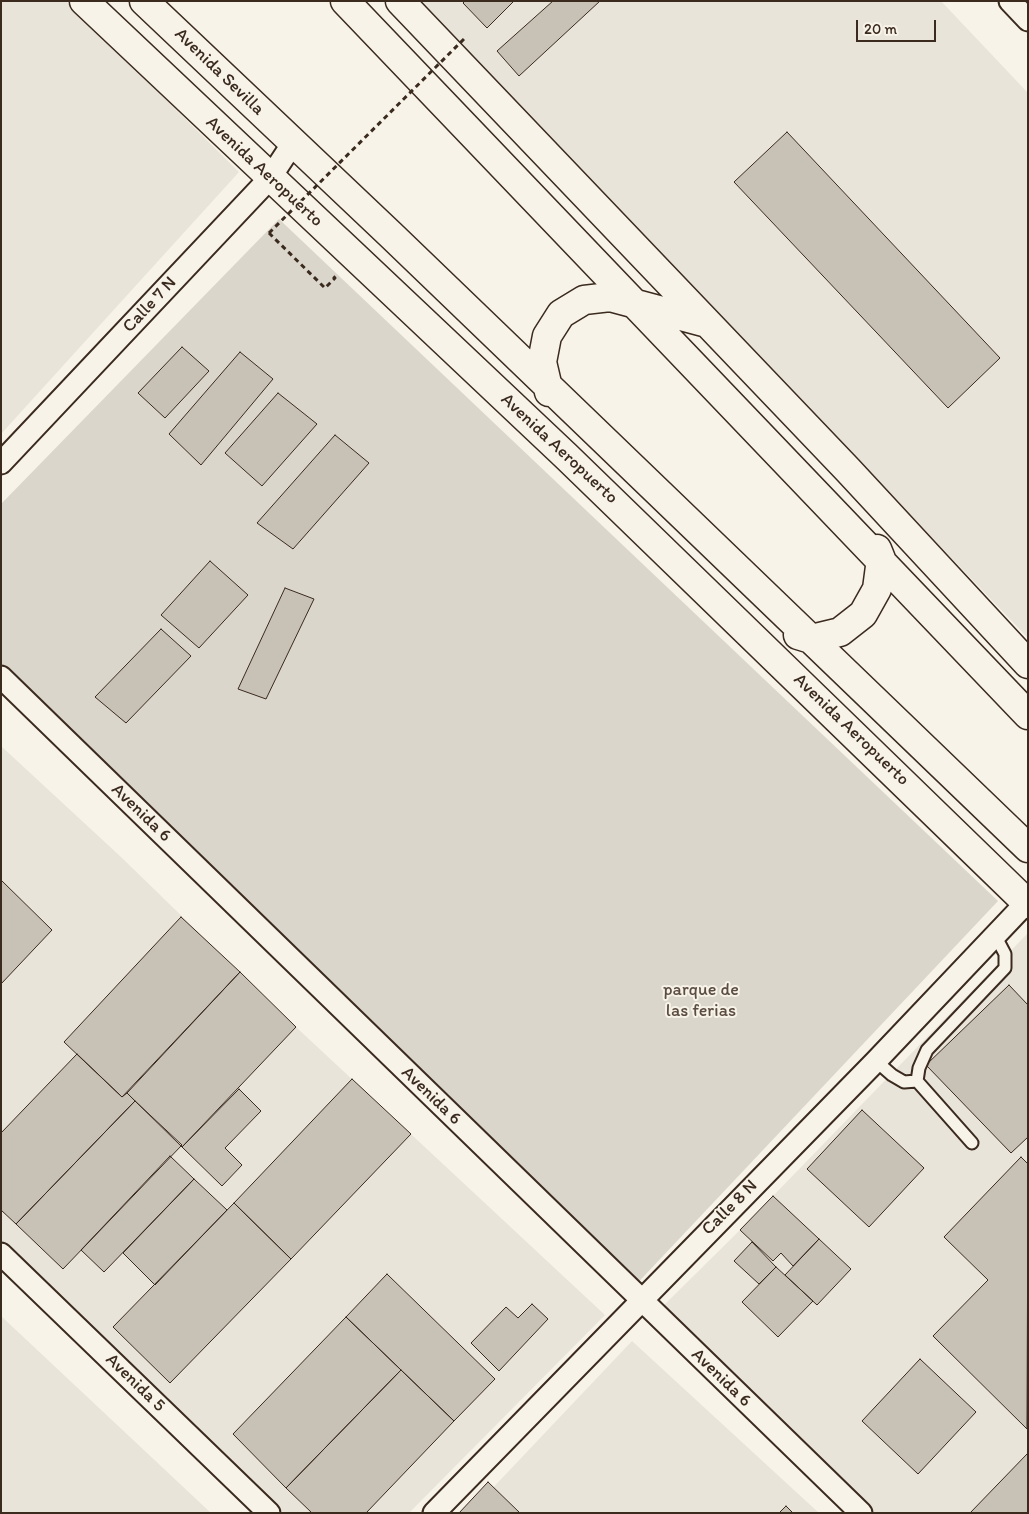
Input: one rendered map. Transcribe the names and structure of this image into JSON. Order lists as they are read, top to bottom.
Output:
{
  "streets": {
    "main road": ["Avenida Sevilla", "Avenida Aeropuerto"],
    "street": [
      "Calle 7 N",
      "Avenida 6",
      "Calle 8 N",
      "Avenida 5"
    ]
  },
  "crossings": [
    ["Avenida Sevilla", "Avenida Aeropuerto"],
    ["Avenida Sevilla", "Calle 7 N"],
    ["Avenida Aeropuerto", "Calle 7 N"],
    ["Avenida Aeropuerto", "Calle 8 N"],
    ["Avenida 6", "Calle 8 N"]
  ],
  "parks": ["parque de las ferias"],
  "scale_bar": "20 m"
}
